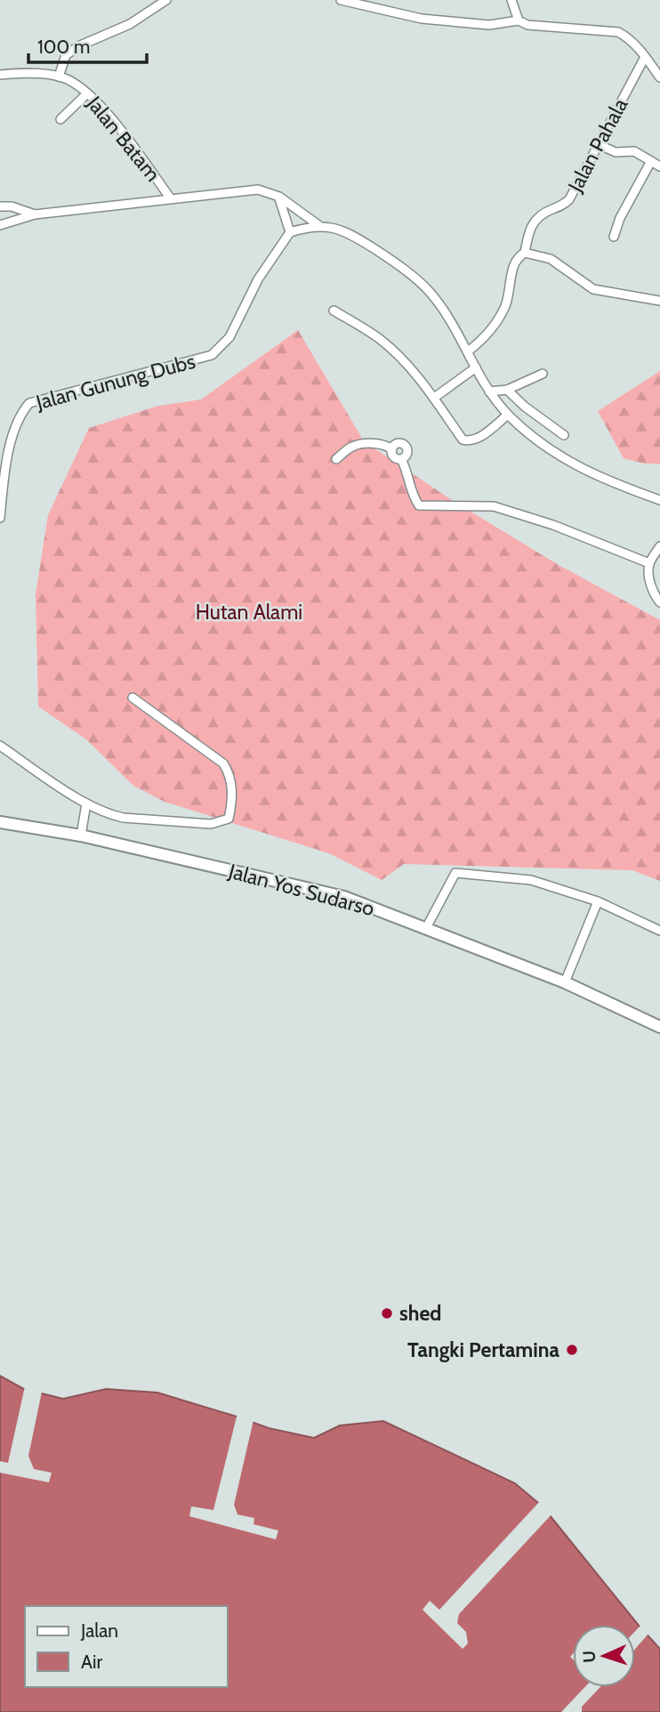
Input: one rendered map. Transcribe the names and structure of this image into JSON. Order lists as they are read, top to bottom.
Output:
{
  "streets": {
    "main road": ["Jalan Yos Sudarso"],
    "street": ["Jalan Batam", "Jalan Pahala", "Jalan Gunung Dubs"]
  },
  "parks": ["Hutan Alami"],
  "places": ["shed", "Tangki Pertamina"],
  "legend": ["Jalan", "Air"],
  "scale_bar": "100 m",
  "north": "left"
}
